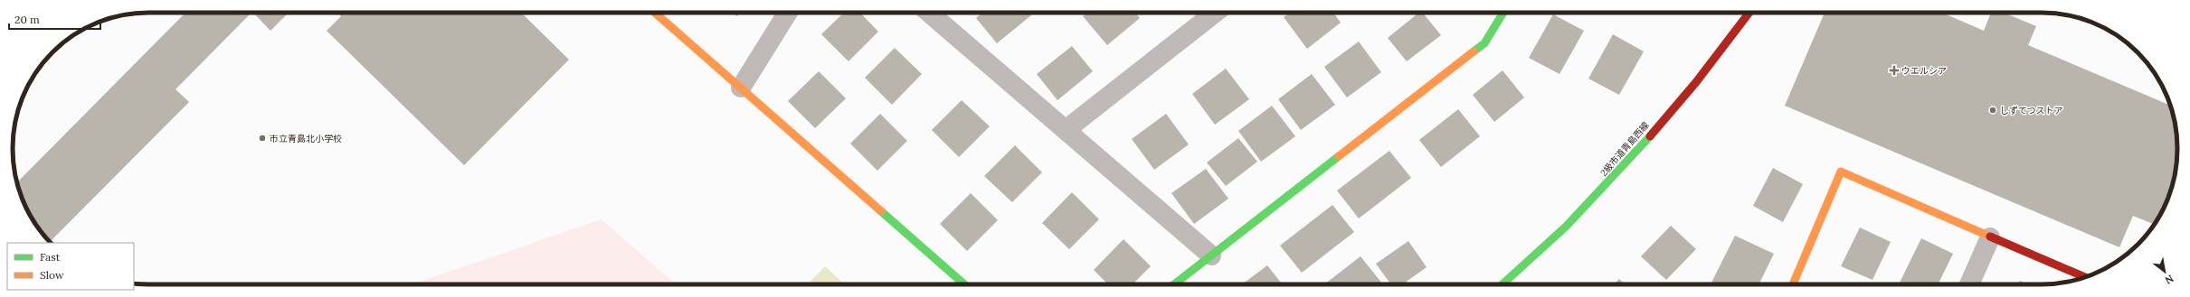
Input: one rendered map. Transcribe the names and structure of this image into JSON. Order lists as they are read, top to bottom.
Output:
{
  "streets": {
    "street": ["2級市道青島西線"]
  },
  "places": {
    "health": ["ウエルシア"],
    "other": ["しずてつストア", "市立青島北小学校"]
  },
  "legend": ["Fast", "Slow"],
  "scale_bar": "20 m",
  "north": "bottom right"
}
